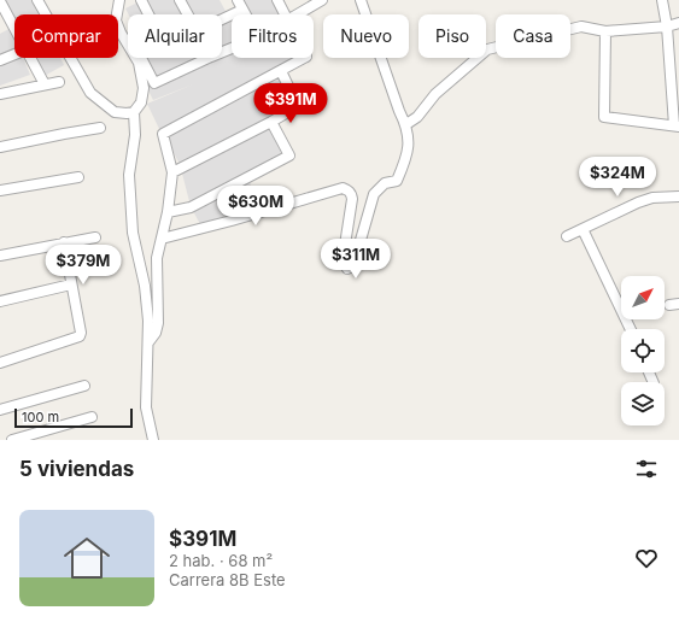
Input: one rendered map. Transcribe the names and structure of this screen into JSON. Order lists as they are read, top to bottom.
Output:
{
  "scale_bar": "100 m",
  "north": "top right",
  "page": {
    "chip": [
      "Comprar",
      "Alquilar",
      "Filtros",
      "Nuevo",
      "Piso",
      "Casa"
    ],
    "price": [
      "$391M",
      "$324M",
      "$630M",
      "$311M",
      "$379M"
    ],
    "scale": "100 m",
    "heading": "5 viviendas",
    "list": [
      {
        "name": "$391M",
        "note": "2 hab. · 68 m² · Carrera 8B Este"
      }
    ]
  }
}
